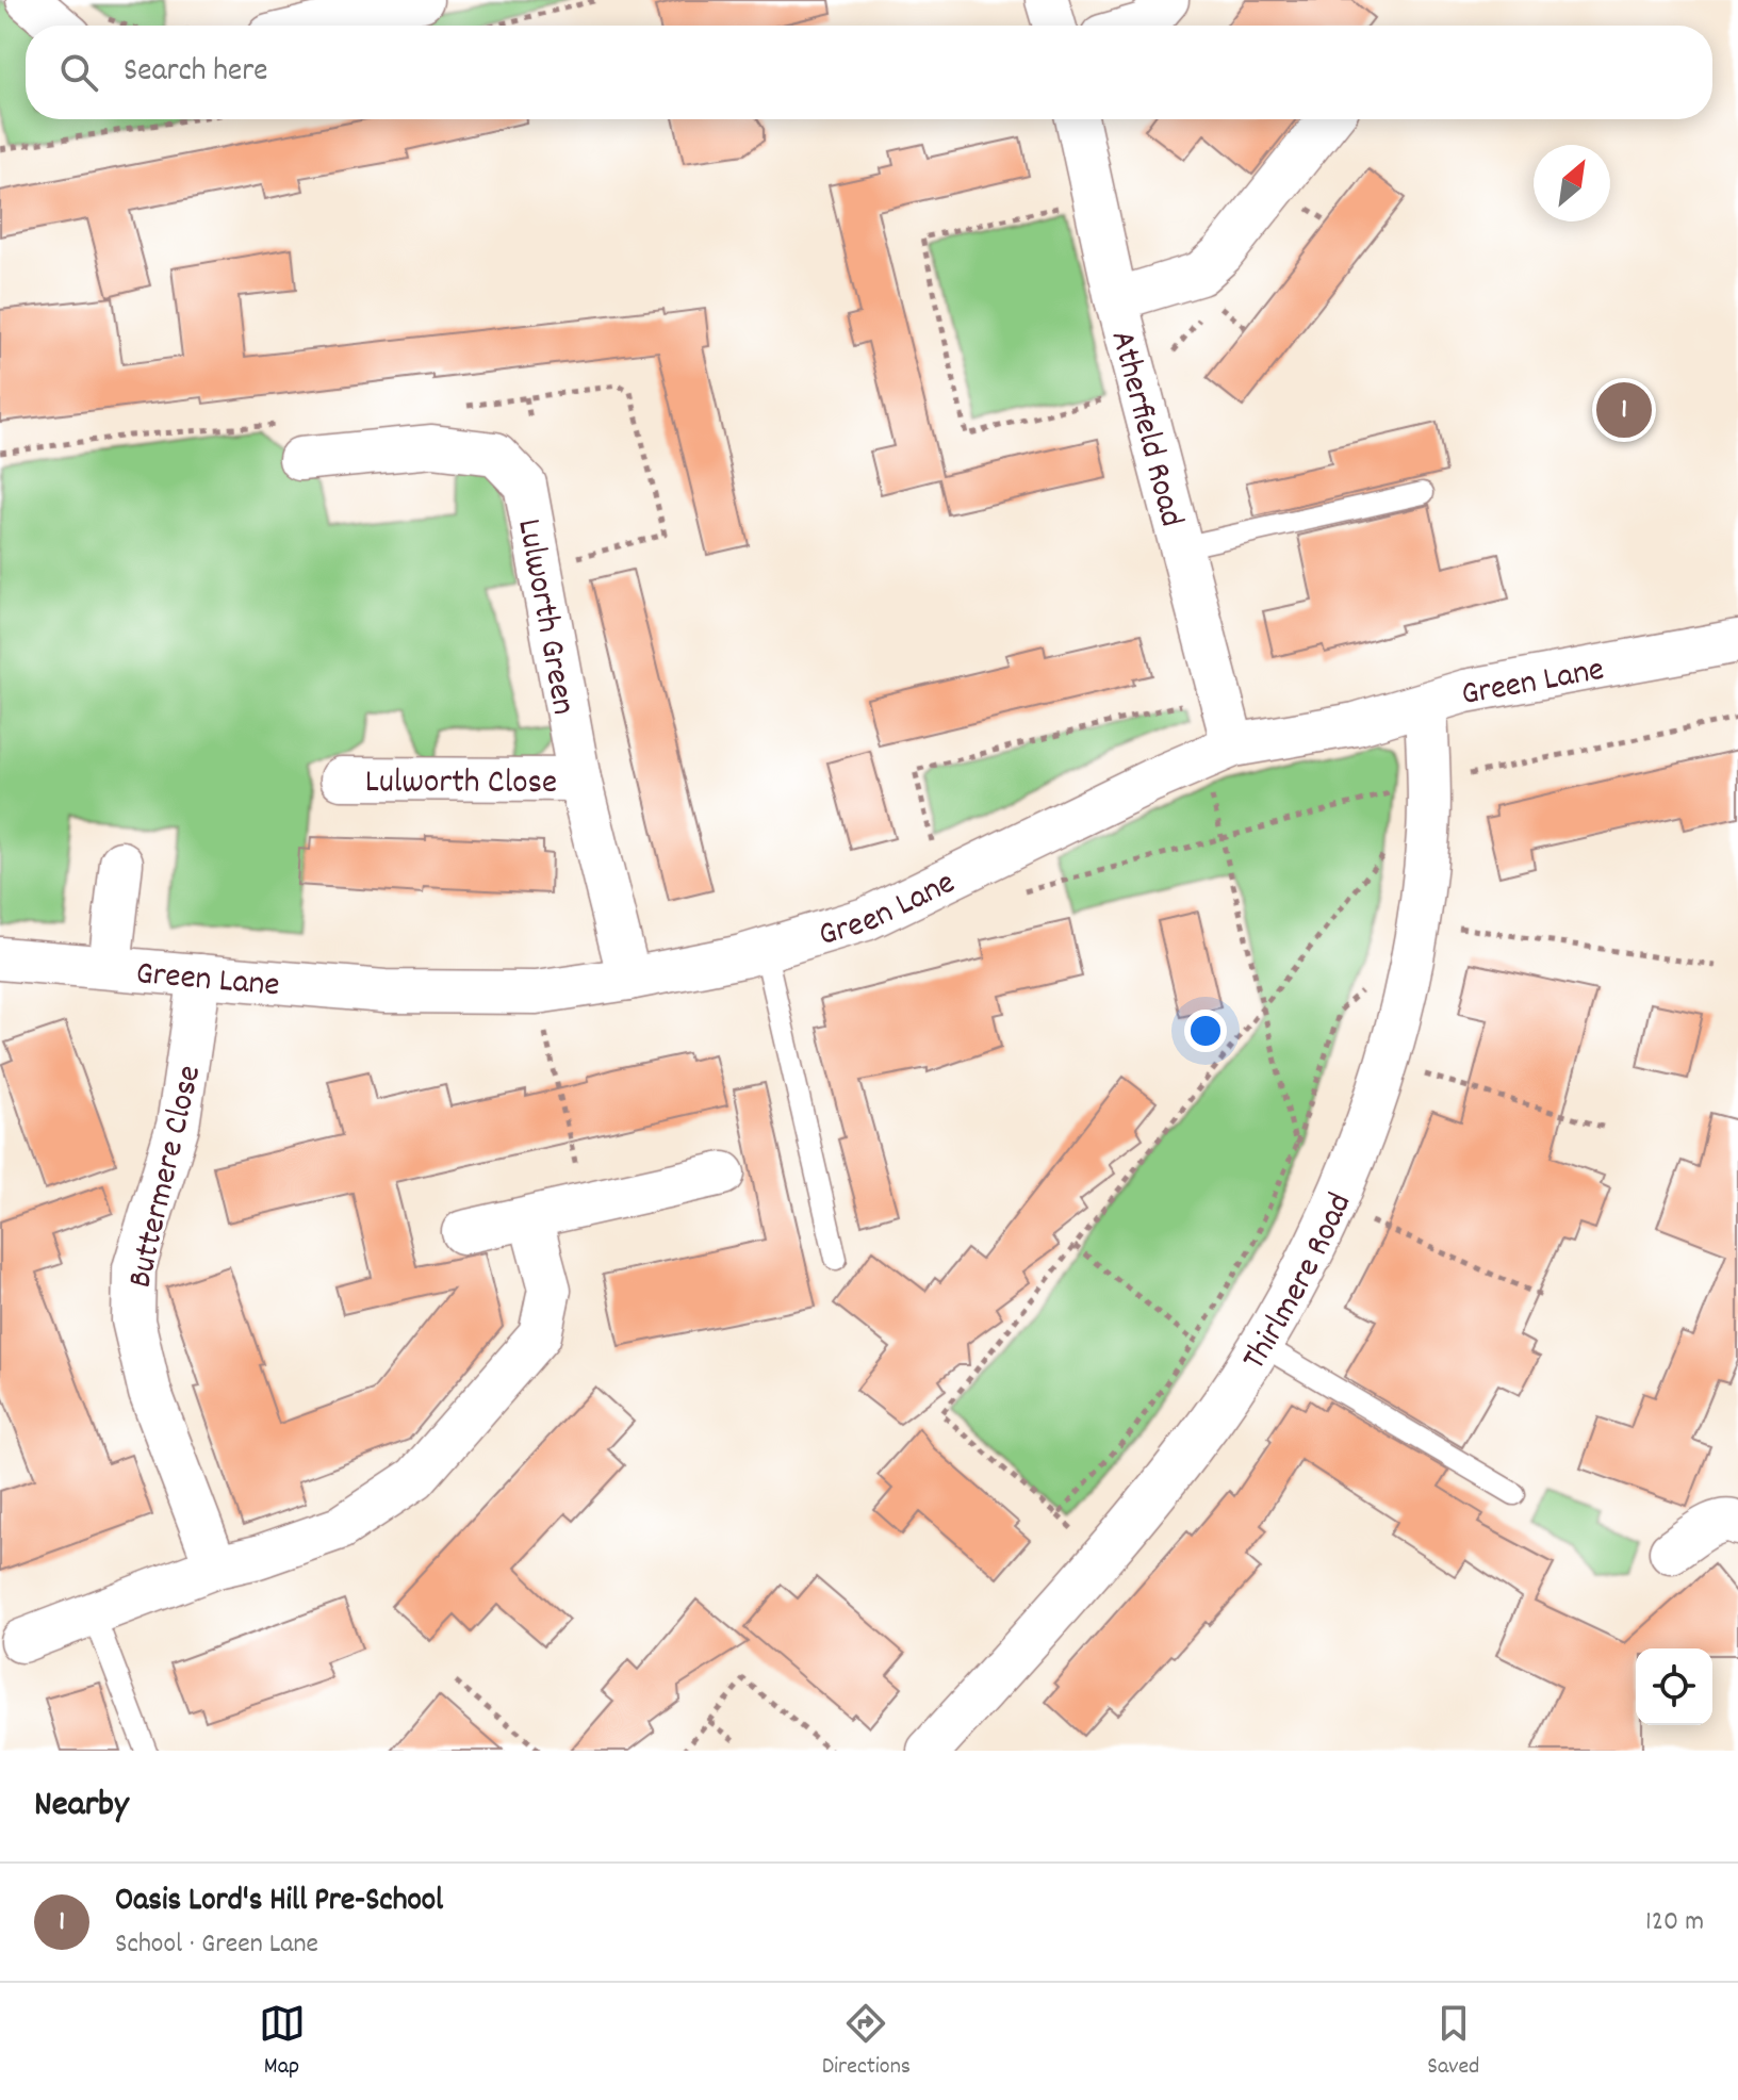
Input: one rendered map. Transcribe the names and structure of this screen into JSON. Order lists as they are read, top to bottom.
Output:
{
  "streets": {
    "street": [
      "Atherfield Road",
      "Lulworth Green",
      "Green Lane",
      "Lulworth Close",
      "Buttermere Close",
      "Thirlmere Road"
    ]
  },
  "crossings": [
    ["Atherfield Road", "Green Lane"],
    ["Lulworth Green", "Green Lane"],
    ["Lulworth Green", "Lulworth Close"],
    ["Green Lane", "Buttermere Close"],
    ["Green Lane", "Thirlmere Road"]
  ],
  "north": "top right",
  "page": {
    "search": "Search here",
    "pins": "1",
    "heading": "Nearby",
    "list": [
      {
        "mark": "1",
        "name": "Oasis Lord's Hill Pre-School",
        "note": "School · Green Lane",
        "value": "120 m"
      }
    ],
    "nav": ["Map", "Directions", "Saved"]
  }
}
